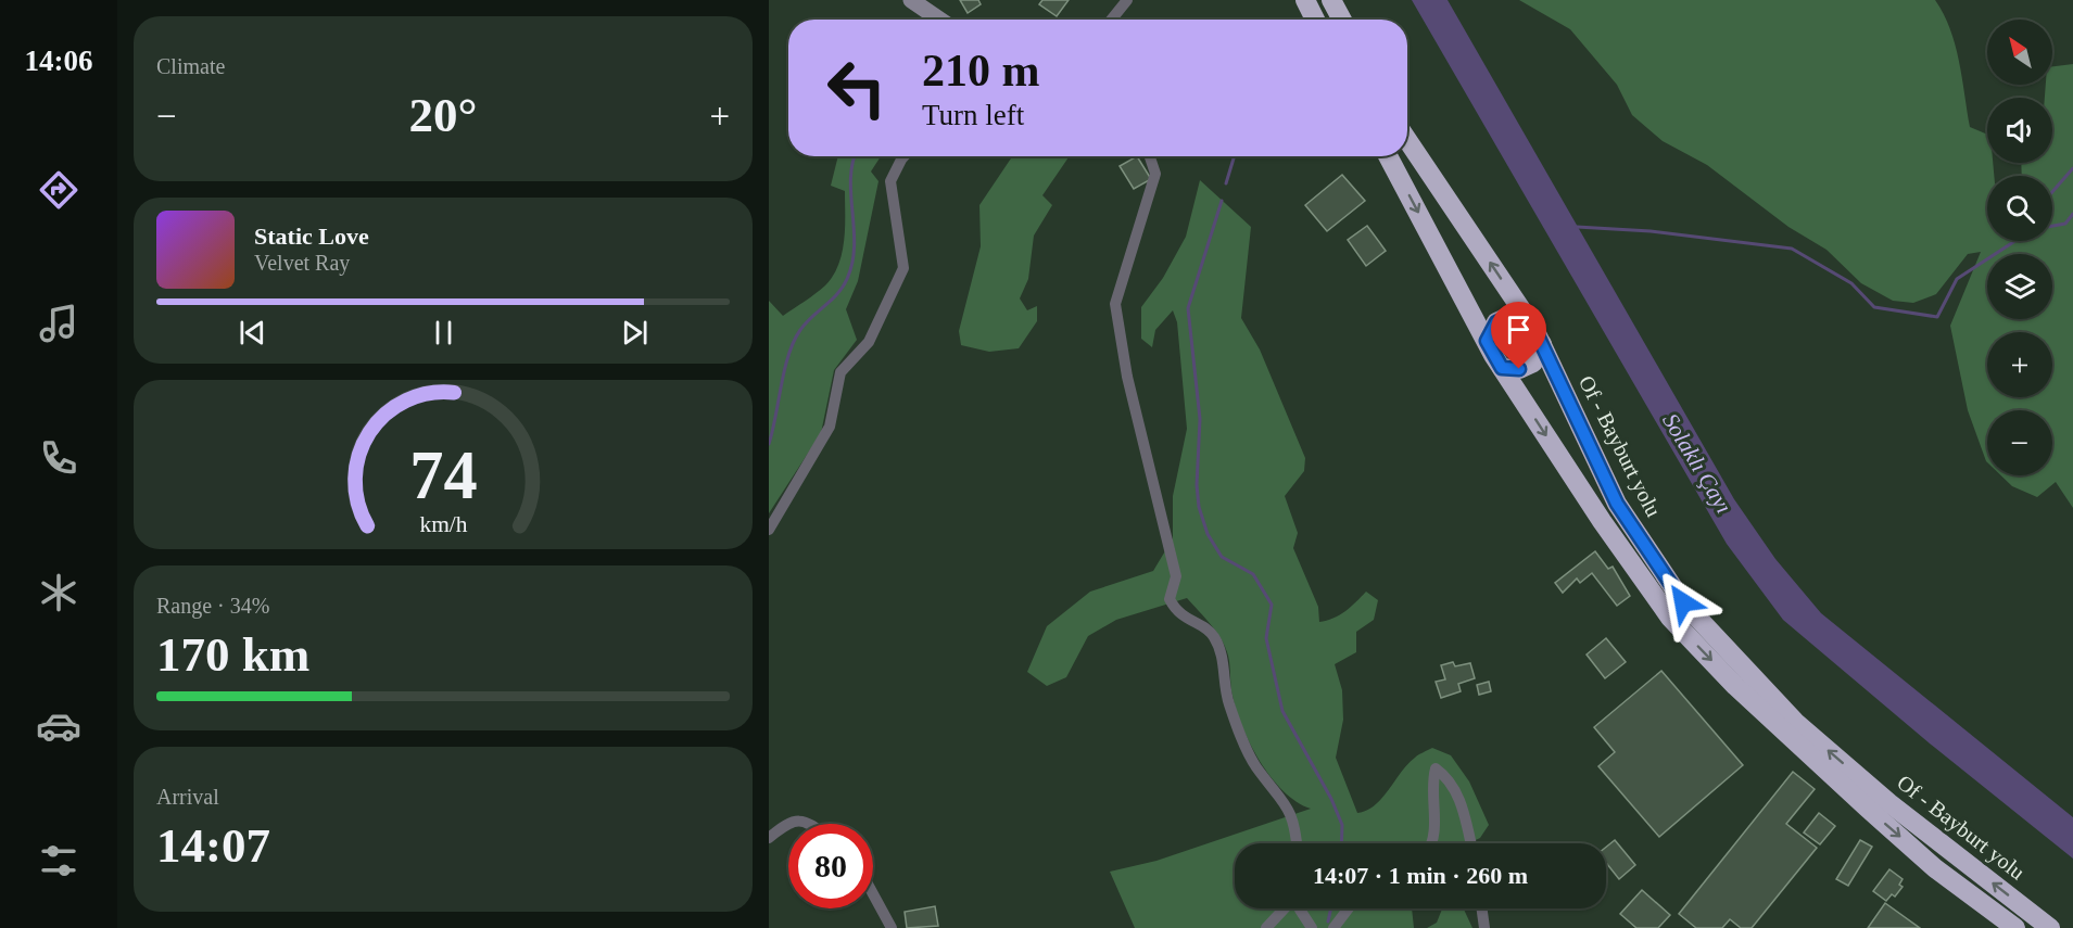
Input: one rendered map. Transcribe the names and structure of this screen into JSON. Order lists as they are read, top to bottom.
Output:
{
  "streets": {
    "highway": ["Of - Bayburt yolu"]
  },
  "water": ["Solaklı Çayı"],
  "north": "top left",
  "page": {
    "tabs": "14:06",
    "tile": [
      "Climate",
      ["Range · 34%", "170 km"],
      ["Arrival", "14:07"]
    ],
    "map_buttons": ["+", "−"],
    "turn": ["210 m", "Turn left"],
    "heat": ["−", "20°", "+"],
    "song": ["Static Love", "Velvet Ray"],
    "limit": "80",
    "trip": "14:07 · 1 min · 260 m",
    "gauge": ["74", "km/h"]
  }
}
